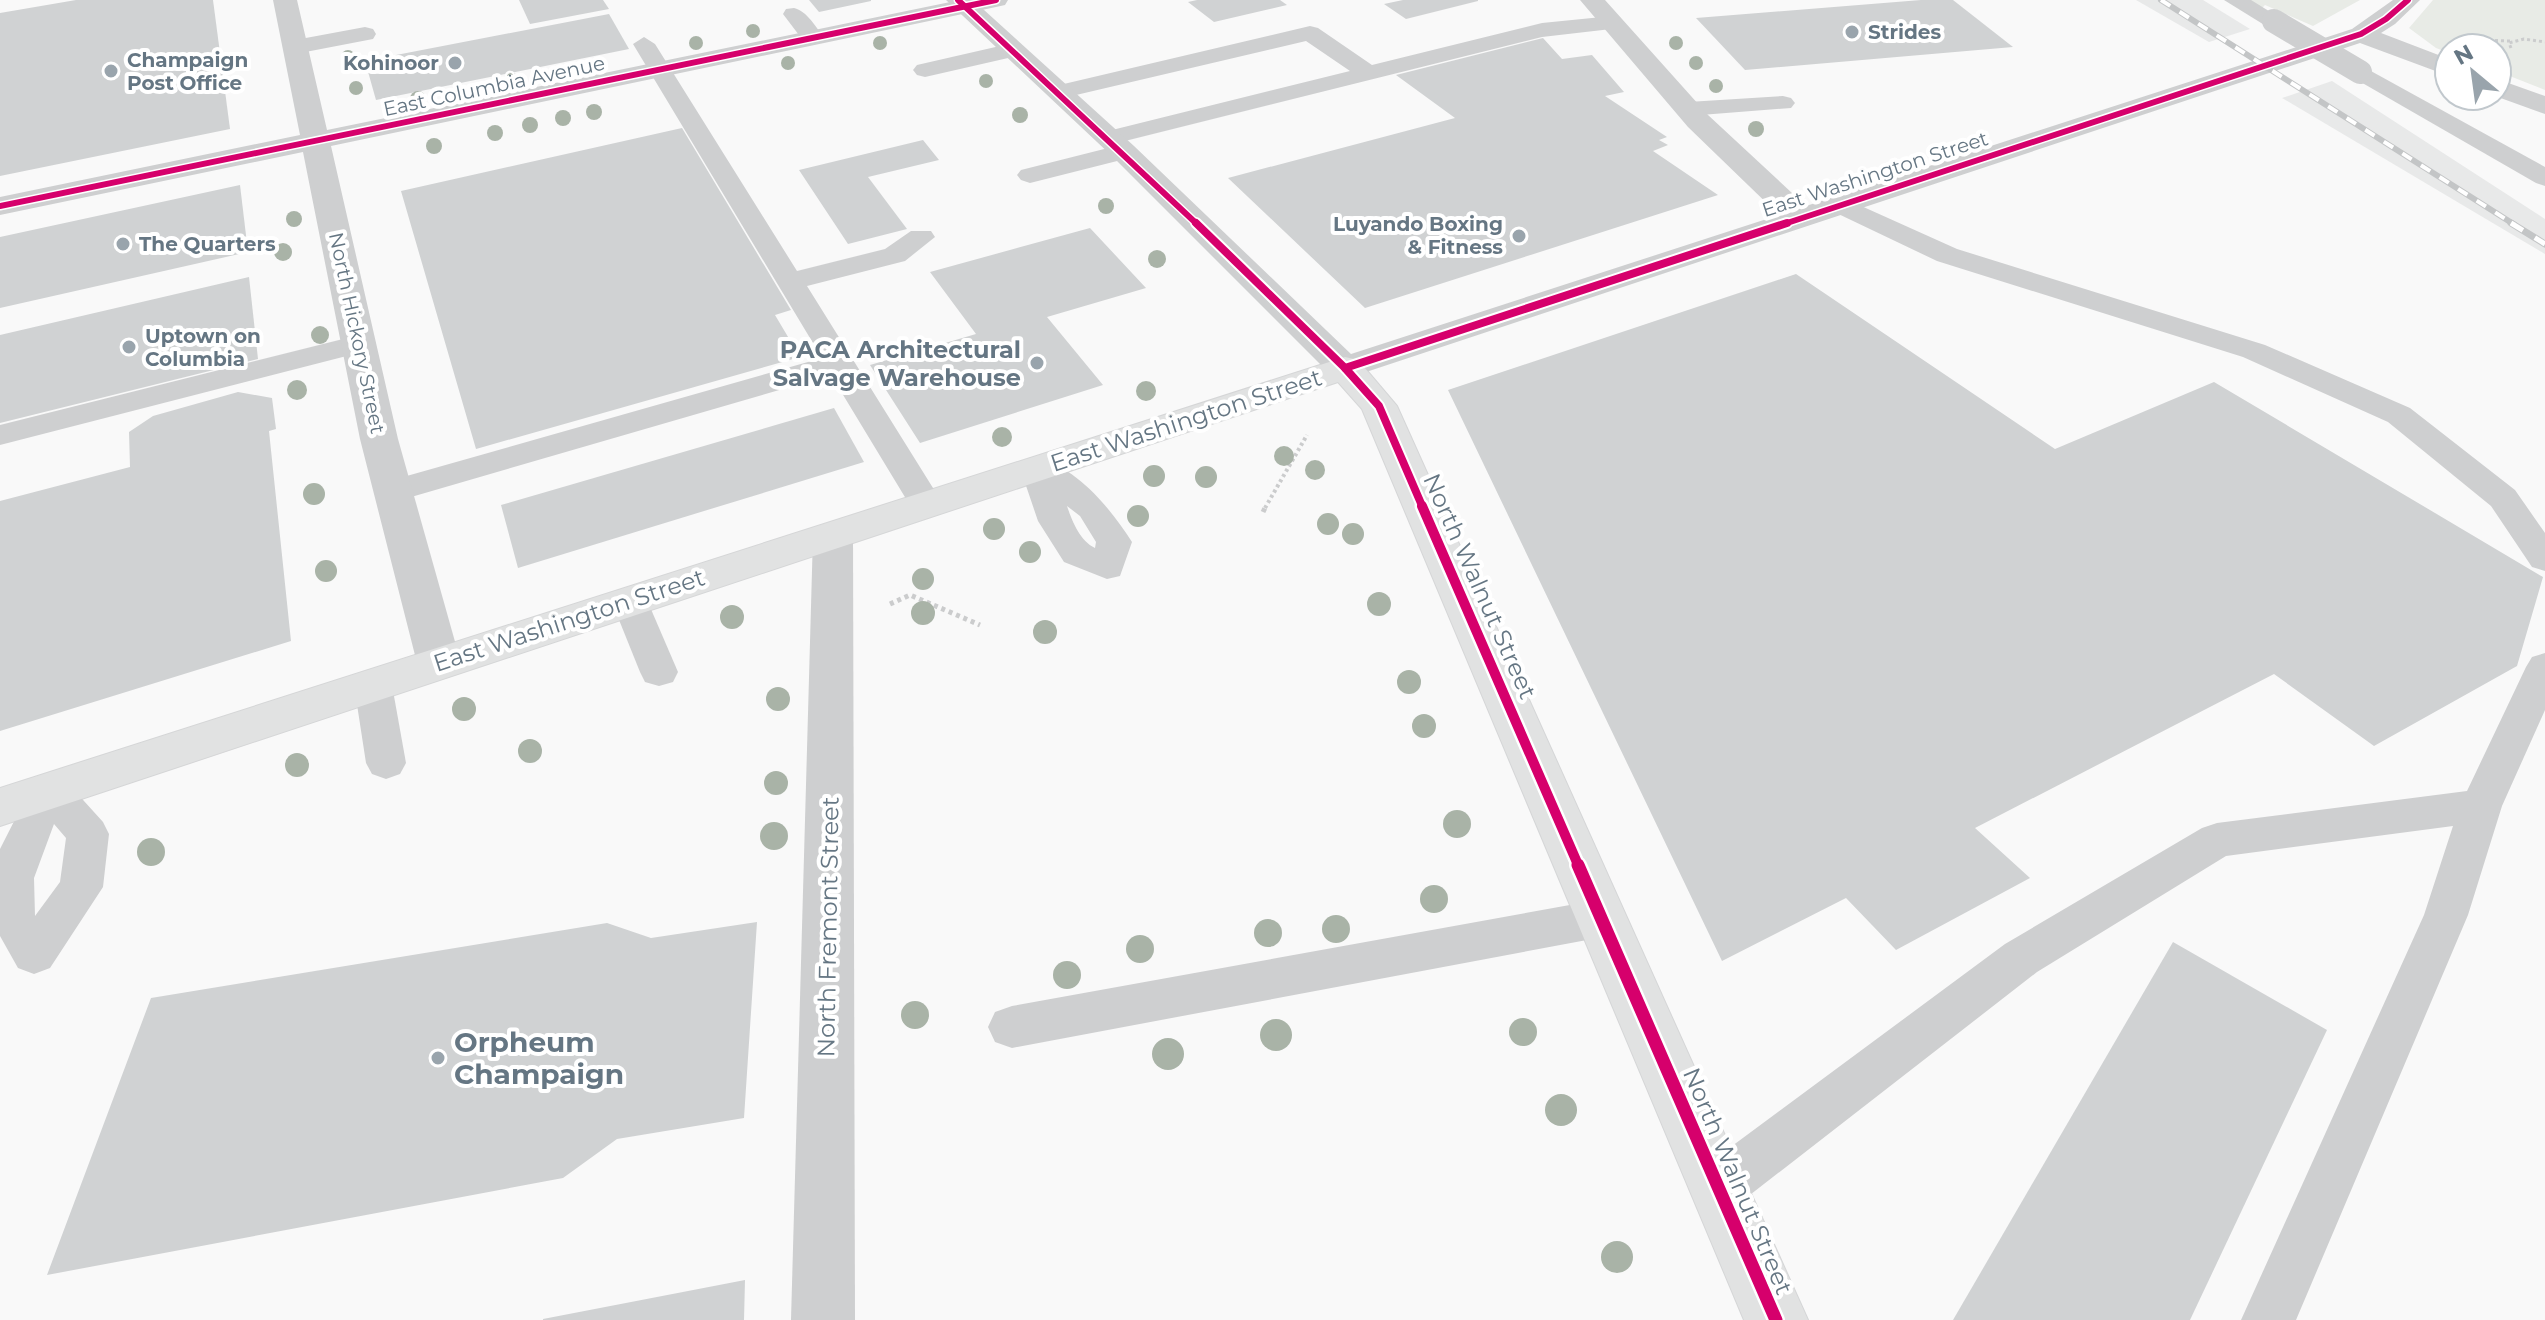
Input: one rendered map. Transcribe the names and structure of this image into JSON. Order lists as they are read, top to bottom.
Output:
{
  "streets": {
    "main road": ["East Washington Street", "North Walnut Street"],
    "street": ["East Columbia Avenue", "North Hickory Street", "North Fremont Street"]
  },
  "crossings": [
    ["East Columbia Avenue", "North Hickory Street"],
    ["East Columbia Avenue", "North Walnut Street"],
    ["East Washington Street", "North Hickory Street"],
    ["East Washington Street", "North Walnut Street"],
    ["East Washington Street", "North Fremont Street"]
  ],
  "places": [
    "Strides",
    "Kohinoor",
    "Champaign Post Office",
    "Luyando Boxing & Fitness",
    "The Quarters",
    "Uptown on Columbia",
    "PACA Architectural Salvage Warehouse",
    "Orpheum Champaign"
  ],
  "north": "top left"
}
